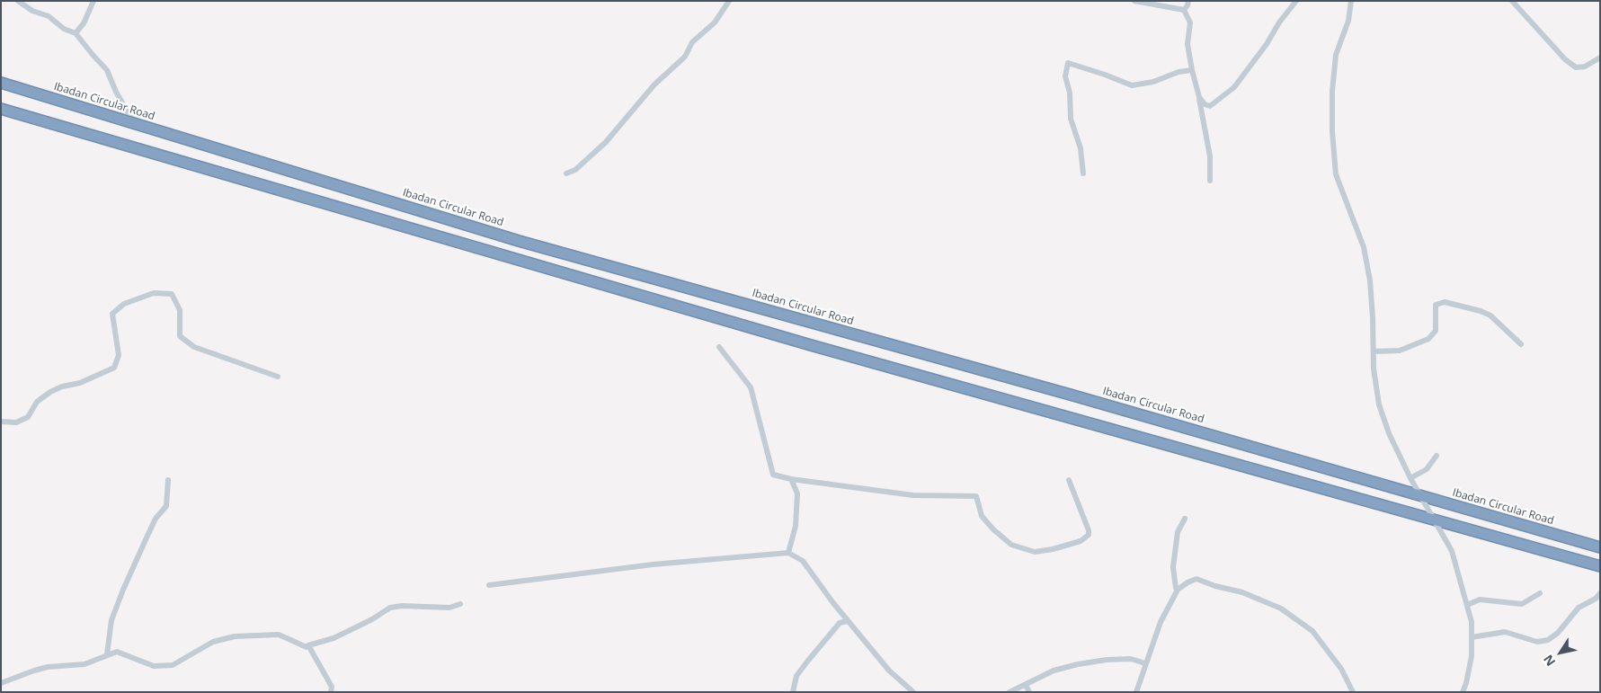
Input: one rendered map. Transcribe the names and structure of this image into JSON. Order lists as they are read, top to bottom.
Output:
{
  "streets": {
    "highway": ["Ibadan Circular Road"]
  },
  "north": "bottom left"
}
